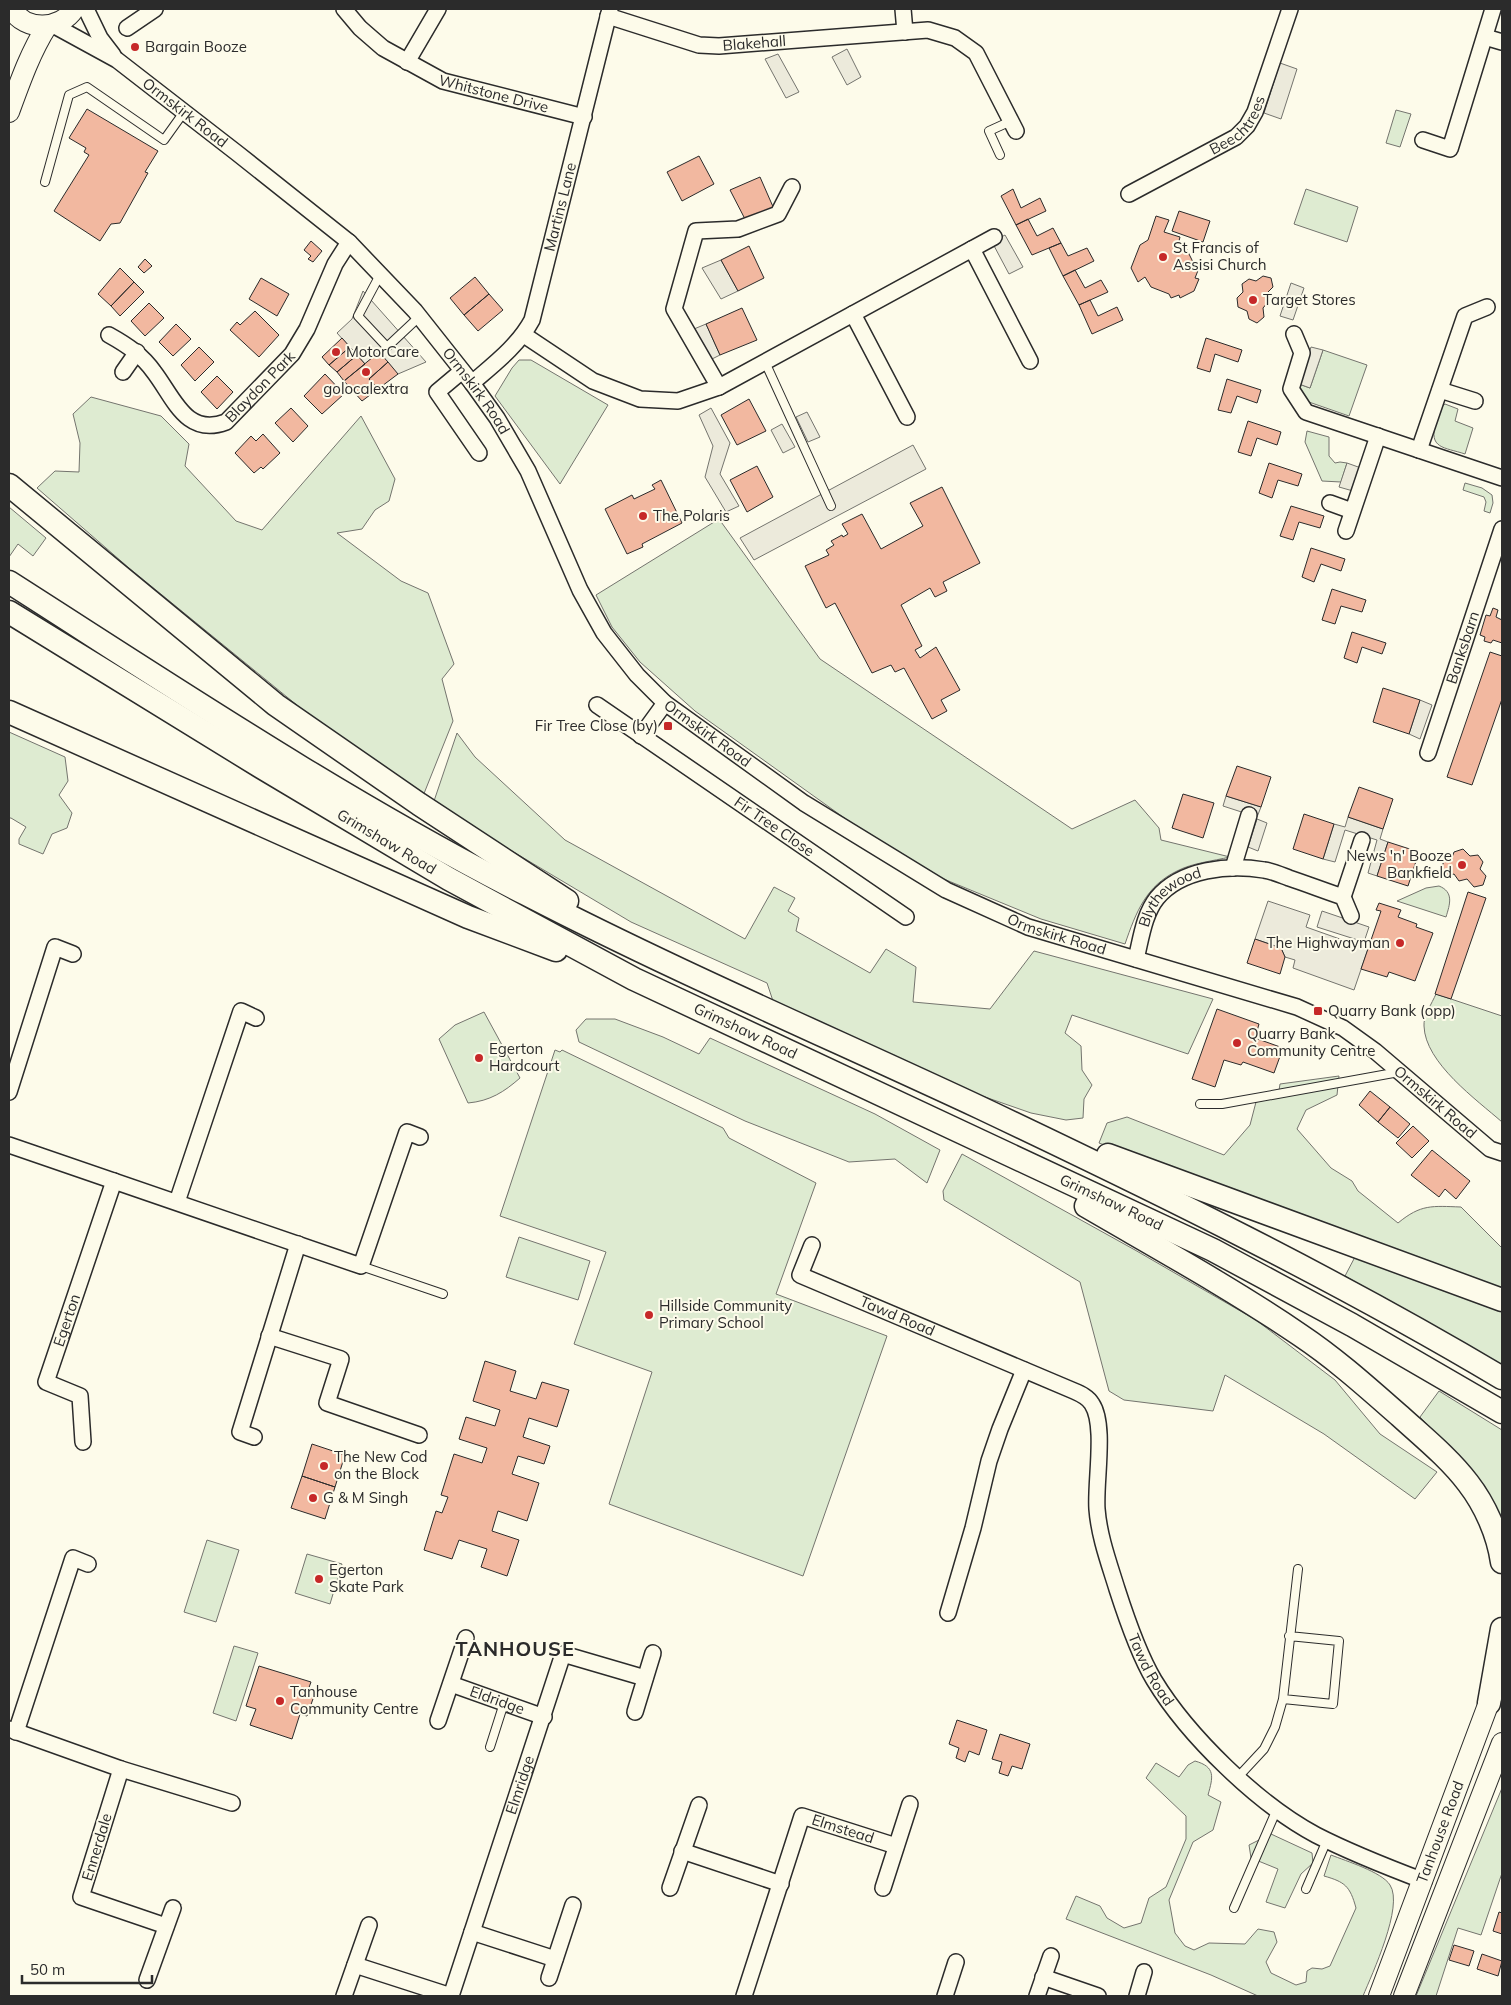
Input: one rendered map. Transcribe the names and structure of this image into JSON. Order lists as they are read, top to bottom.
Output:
{
  "streets": {
    "main road": ["Grimshaw Road"],
    "street": [
      "Blakehall",
      "Whitstone Drive",
      "Ormskirk Road",
      "Beechtrees",
      "Martins Lane",
      "Blaydon Park",
      "Banksbarn",
      "Fir Tree Close",
      "Blythewood",
      "Tawd Road",
      "Egerton",
      "Eldridge",
      "Elmridge",
      "Elmstead",
      "Tanhouse Road",
      "Ennerdale"
    ]
  },
  "crossings": [
    ["Blakehall", "Martins Lane"],
    ["Whitstone Drive", "Martins Lane"],
    ["Ormskirk Road", "Martins Lane"],
    ["Ormskirk Road", "Blaydon Park"],
    ["Ormskirk Road", "Blythewood"],
    ["Tawd Road", "Tanhouse Road"],
    ["Eldridge", "Elmridge"]
  ],
  "districts": ["TANHOUSE"],
  "places": {
    "other": [
      "Bargain Booze",
      "St Francis of Assisi Church",
      "Target Stores",
      "MotorCare",
      "golocalextra",
      "The Polaris",
      "News 'n' Booze Bankfield",
      "The Highwayman",
      "Quarry Bank Community Centre",
      "Egerton Hardcourt",
      "Hillside Community Primary School",
      "The New Cod on the Block",
      "G & M Singh",
      "Egerton Skate Park",
      "Tanhouse Community Centre"
    ],
    "transit": ["Fir Tree Close (by)", "Quarry Bank (opp)"]
  },
  "scale_bar": "50 m"
}
